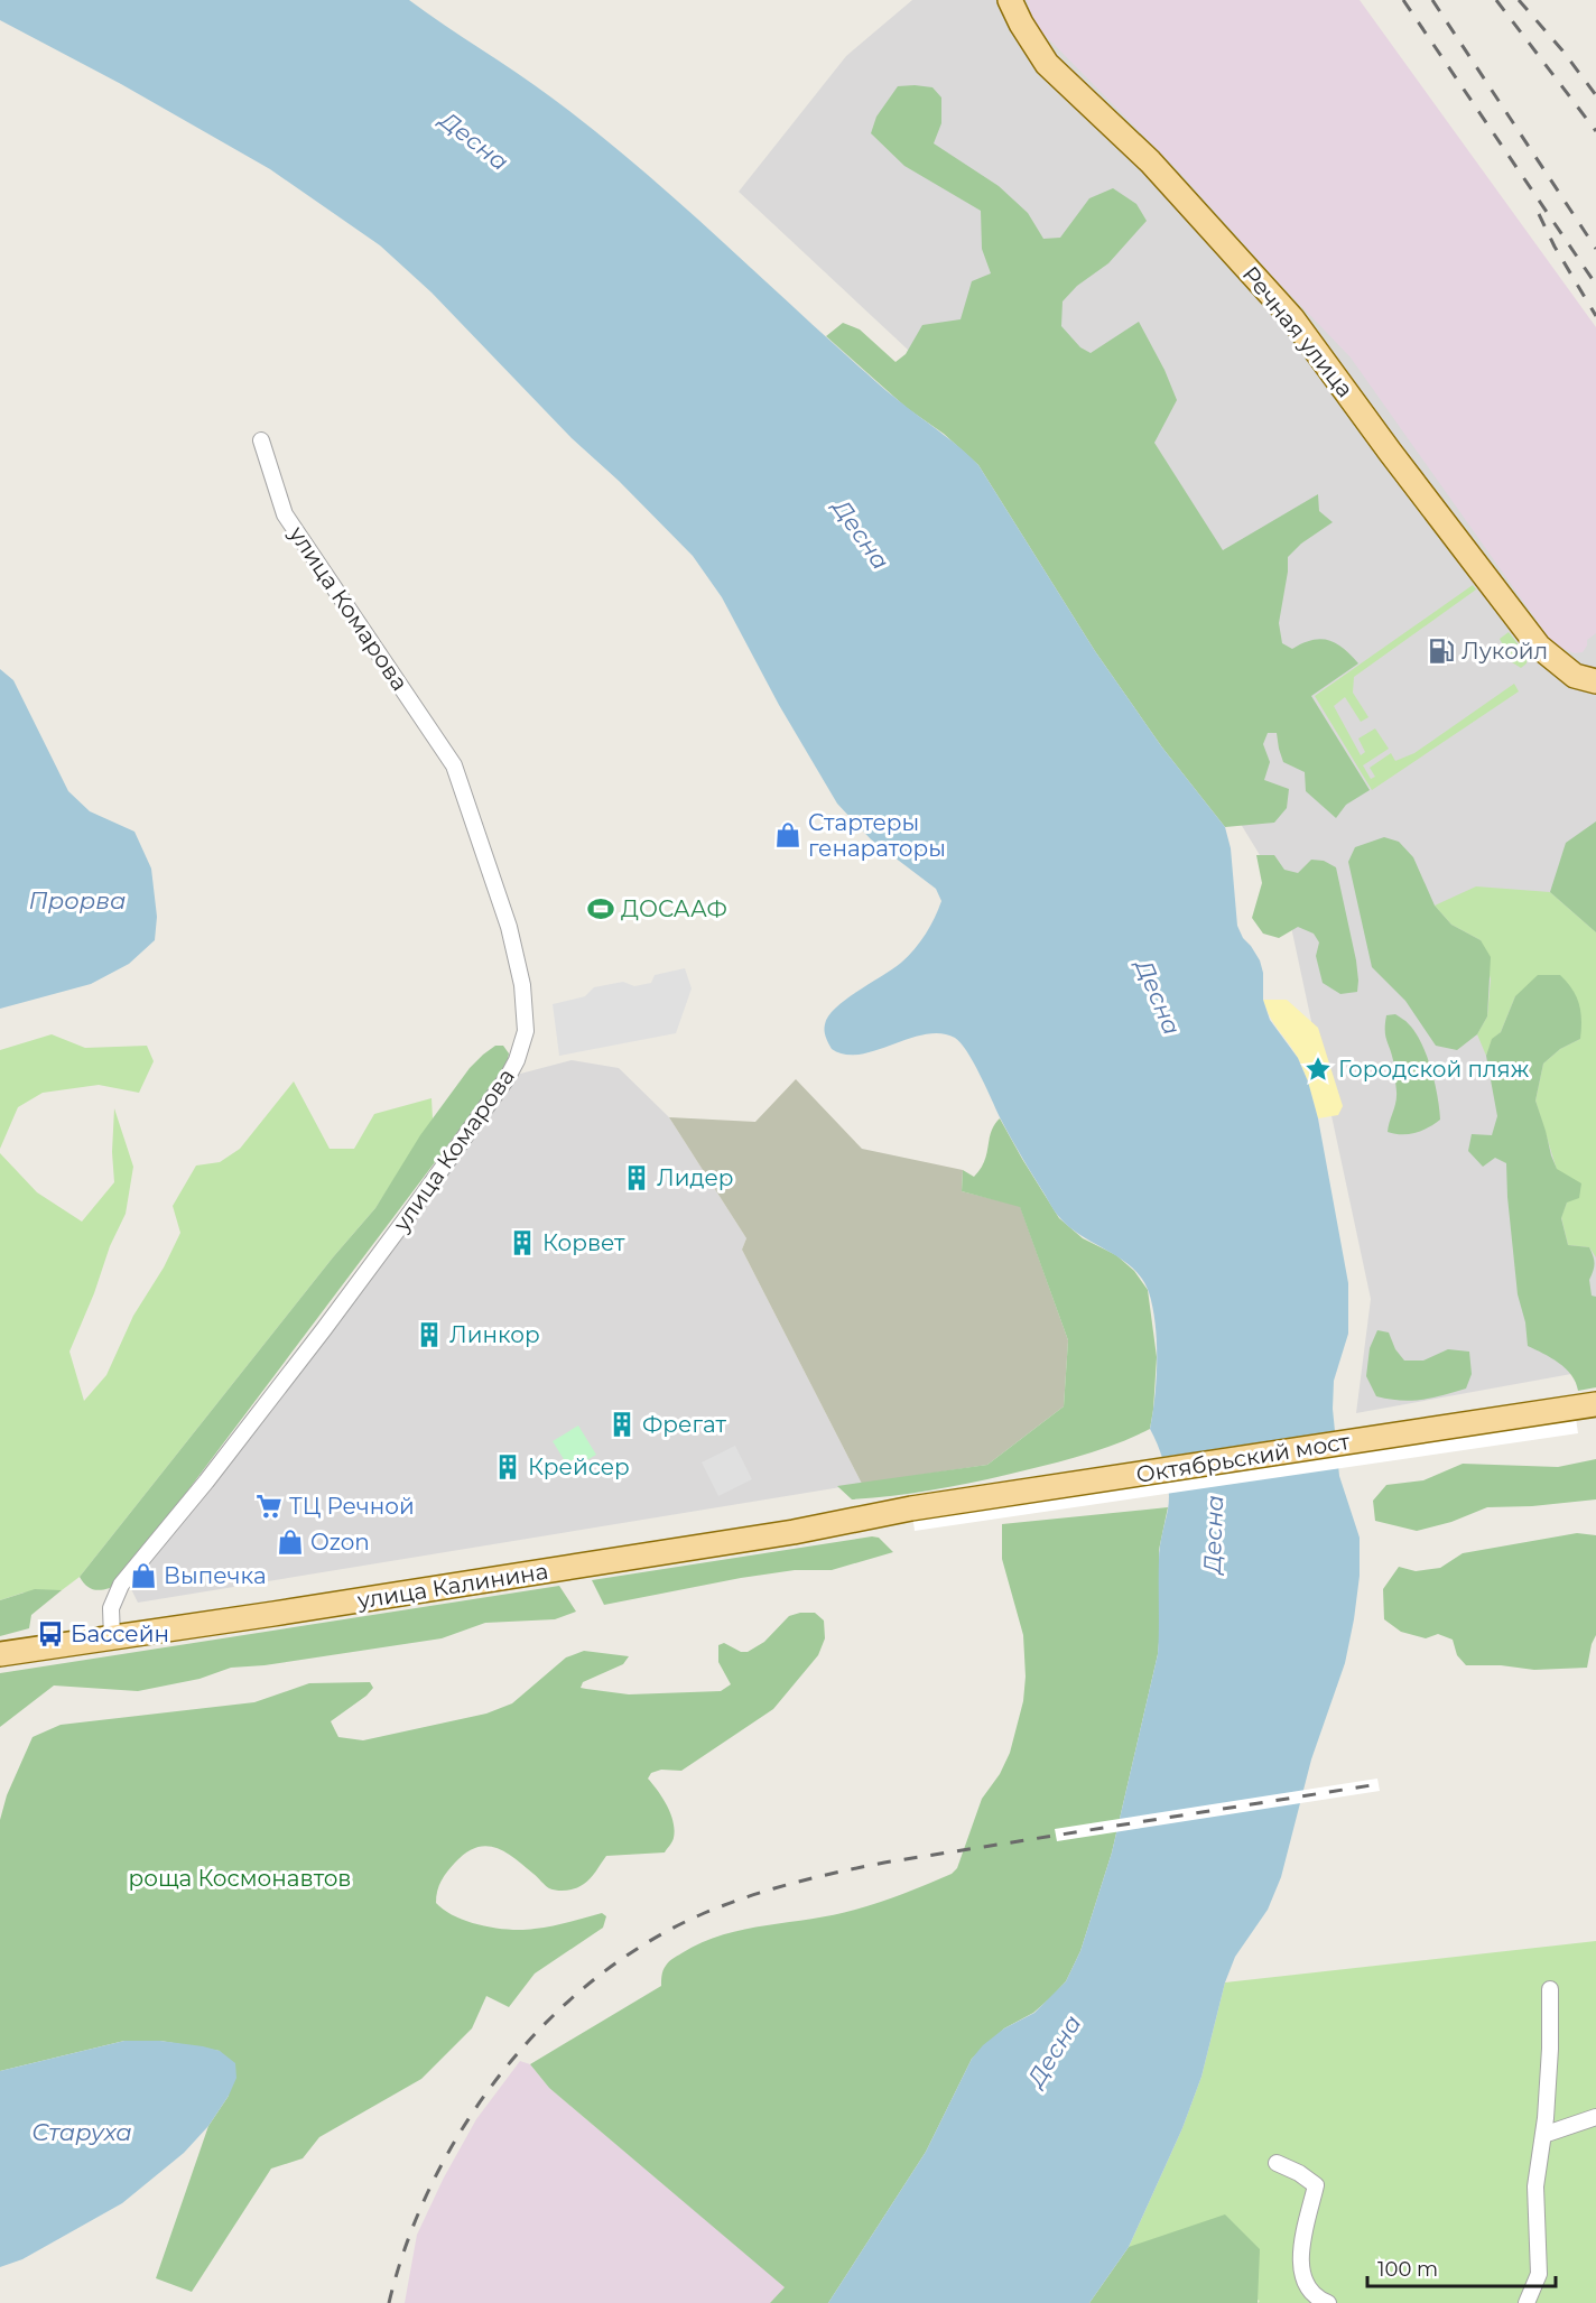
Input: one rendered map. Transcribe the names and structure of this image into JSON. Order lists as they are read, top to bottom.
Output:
{
  "streets": {
    "main road": ["Речная улица", "Октябрьский мост", "улица Калинина"],
    "street": ["улица Комарова"]
  },
  "crossings": [
    ["улица Комарова", "улица Калинина"],
    ["Октябрьский мост", "улица Калинина"]
  ],
  "water": ["Десна", "Прорва", "Старуха"],
  "parks": ["роща Космонавтов"],
  "places": {
    "fuel station": ["Лукойл"],
    "shop": ["Стартеры генараторы", "Ozon", "Выпечка"],
    "sports": ["ДОСААФ"],
    "place": ["Городской пляж"],
    "building": [
      "Лидер",
      "Корвет",
      "Линкор",
      "Фрегат",
      "Крейсер"
    ],
    "supermarket": ["ТЦ Речной"],
    "bus stop": ["Бассейн"]
  },
  "scale_bar": "100 m"
}
